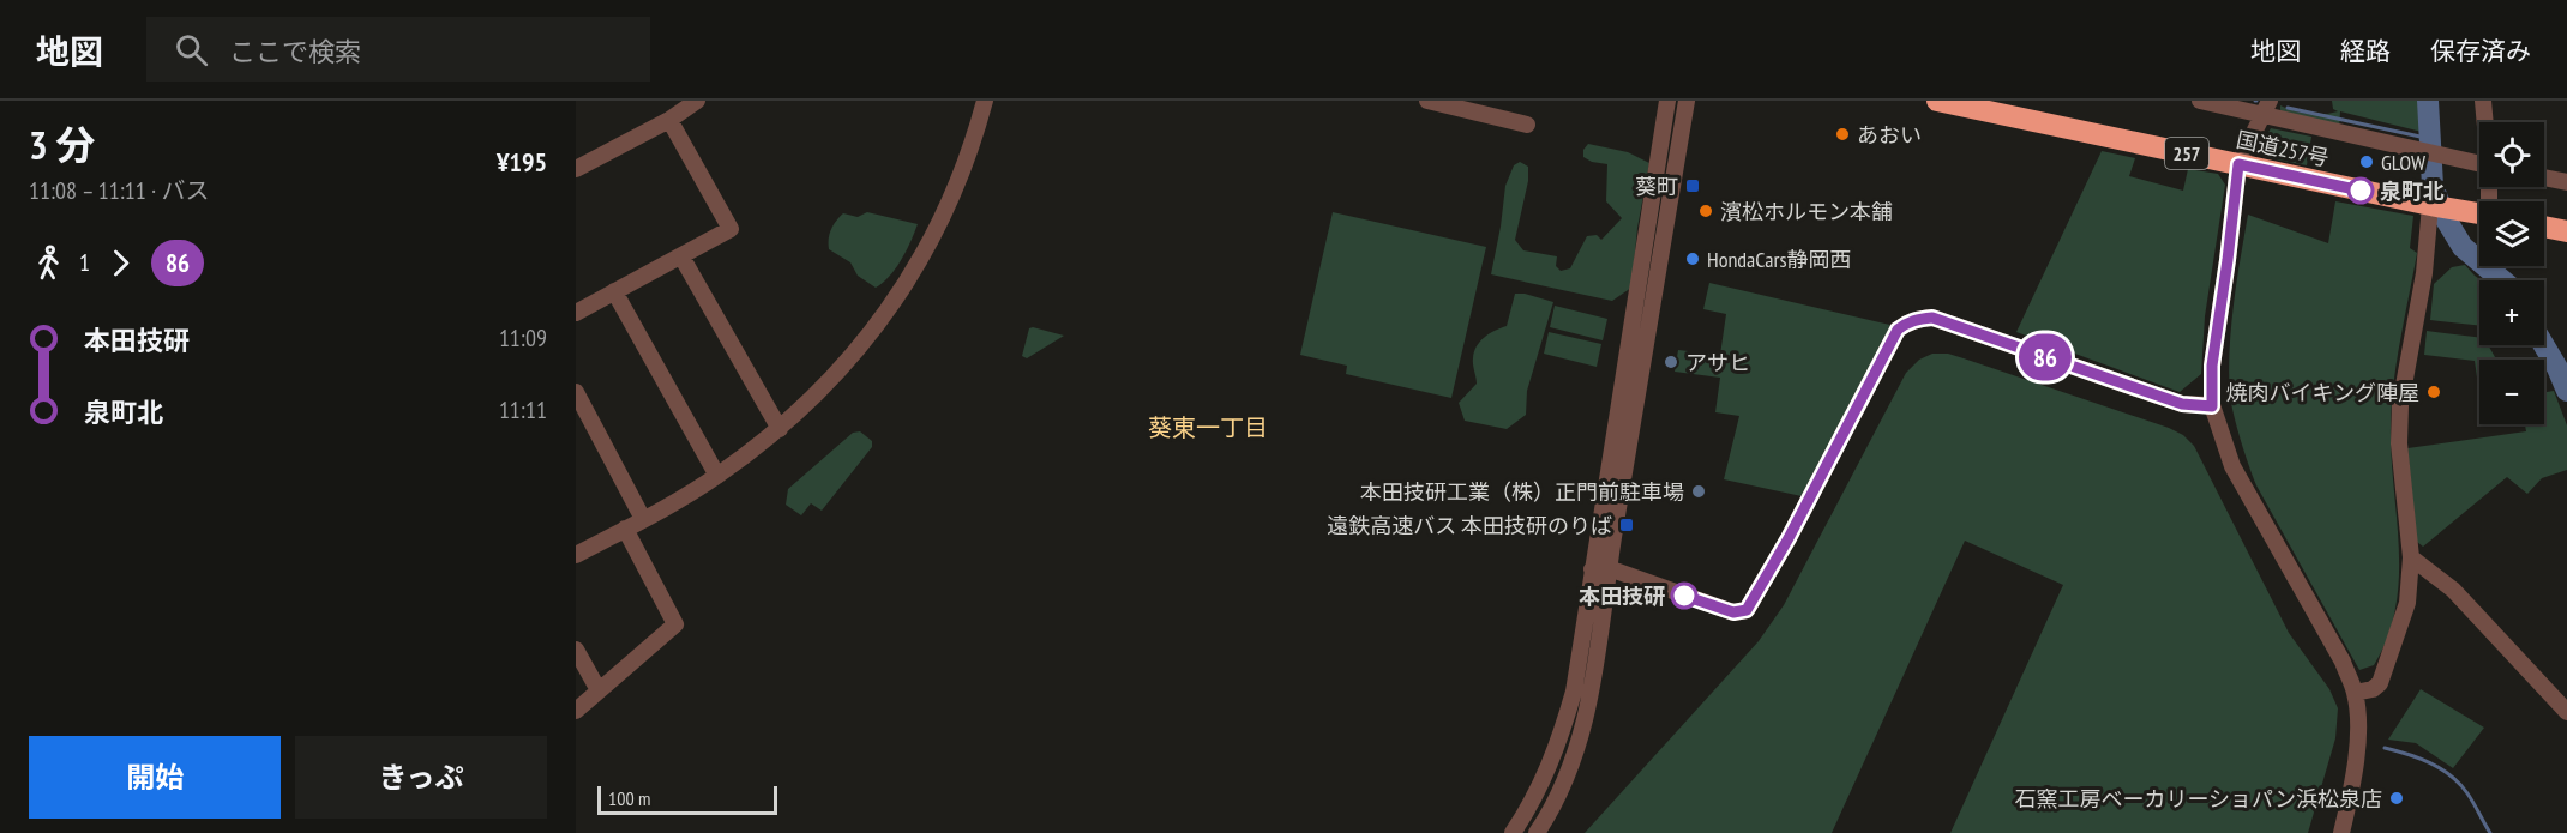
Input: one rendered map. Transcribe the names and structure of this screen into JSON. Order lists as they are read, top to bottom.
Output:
{
  "streets": {
    "highway": ["国道257号", "257"]
  },
  "districts": ["葵東一丁目"],
  "places": {
    "other": [
      "あおい",
      "GLOW",
      "泉町北",
      "濱松ホルモン本舗",
      "HondaCars静岡西",
      "アサヒ",
      "焼肉バイキング陣屋",
      "本田技研工業（株）正門前駐車場",
      "本田技研",
      "石窯工房ベーカリーショパン浜松泉店"
    ],
    "transit": ["葵町", "遠鉄高速バス 本田技研のりば"]
  },
  "lines": ["bus line 86"],
  "scale_bar": "100 m",
  "page": {
    "header": "地図",
    "search": "ここで検索",
    "nav": ["地図", "経路", "保存済み"],
    "heading": ["3 分", "11:08 – 11:11 · バス", "¥195"],
    "on_map": "86",
    "map_buttons": ["+", "−"],
    "legs": ["1", "86"],
    "list": [
      {
        "name": "本田技研",
        "value": "11:09"
      },
      {
        "name": "泉町北",
        "value": "11:11"
      }
    ],
    "buttons": ["開始", "きっぷ"],
    "scale": "100 m"
  }
}
